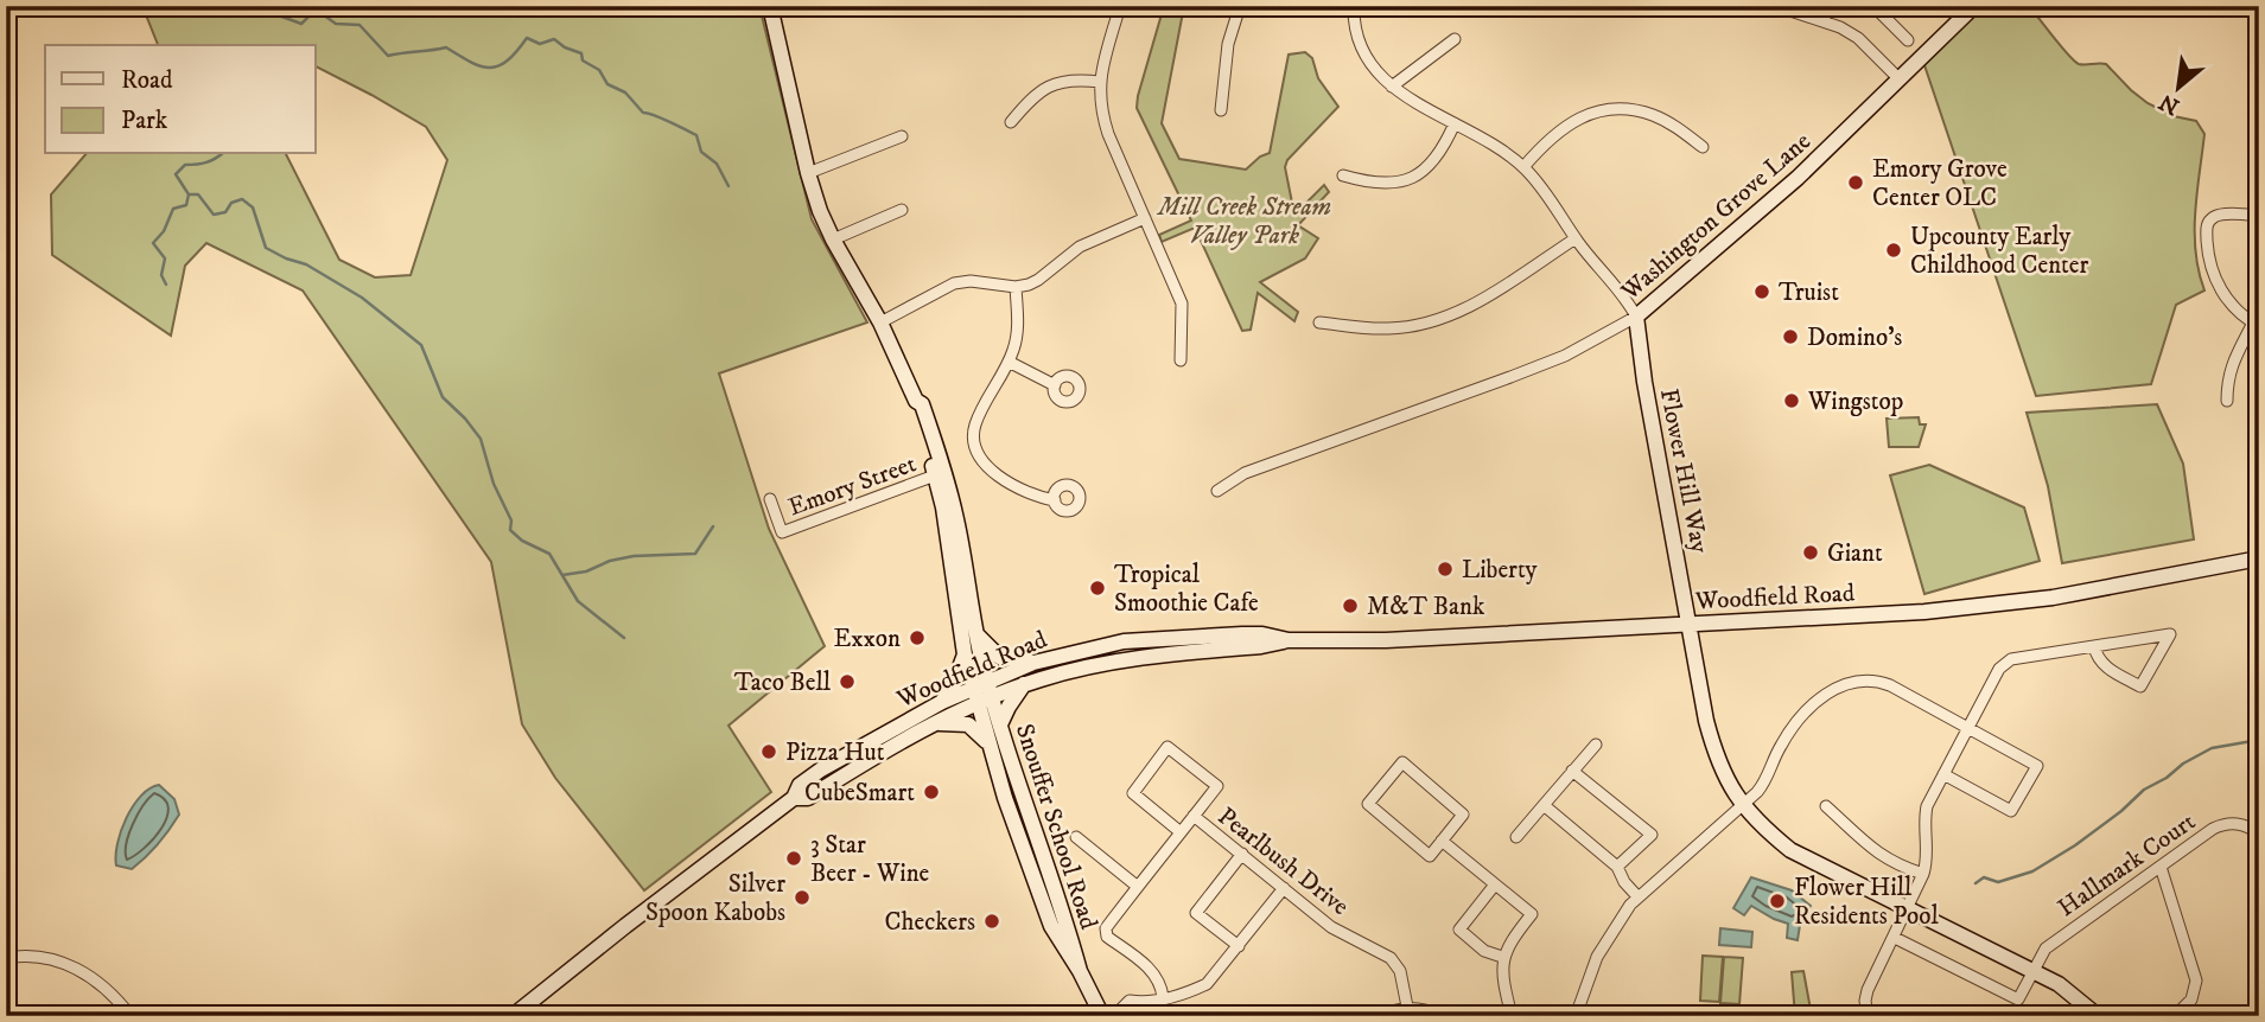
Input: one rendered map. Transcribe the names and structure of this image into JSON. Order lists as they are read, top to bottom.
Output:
{
  "streets": {
    "main road": [
      "Washington Grove Lane",
      "Flower Hill Way",
      "Woodfield Road",
      "Snouffer School Road"
    ],
    "street": ["Emory Street", "Pearlbush Drive", "Hallmark Court"]
  },
  "crossings": [
    ["Washington Grove Lane", "Flower Hill Way"],
    ["Flower Hill Way", "Woodfield Road"],
    ["Flower Hill Way", "Hallmark Court"],
    ["Woodfield Road", "Snouffer School Road"]
  ],
  "parks": ["Mill Creek Stream Valley Park"],
  "places": [
    "Emory Grove Center OLC",
    "Upcounty Early Childhood Center",
    "Truist",
    "Domino's",
    "Wingstop",
    "Giant",
    "Liberty",
    "Tropical Smoothie Cafe",
    "M&T Bank",
    "Exxon",
    "Taco Bell",
    "Pizza Hut",
    "CubeSmart",
    "3 Star Beer - Wine",
    "Silver Spoon Kabobs",
    "Flower Hill Residents Pool",
    "Checkers"
  ],
  "legend": ["Road", "Park"],
  "north": "bottom left"
}
